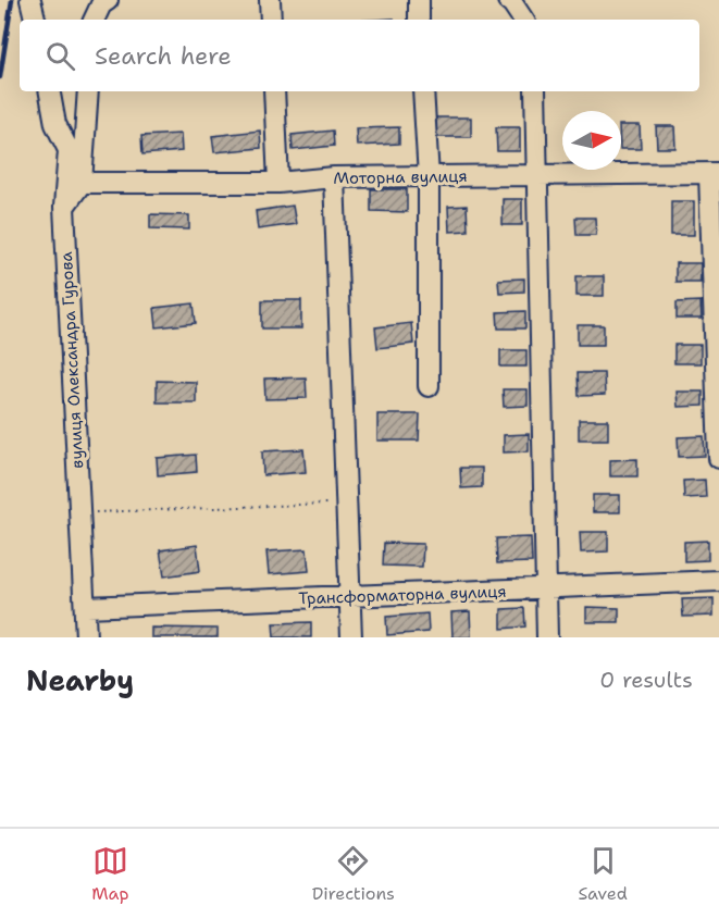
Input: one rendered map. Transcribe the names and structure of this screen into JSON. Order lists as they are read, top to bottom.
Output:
{
  "streets": {
    "street": ["Моторна вулиця", "вулиця Олександра Гурова", "Трансформаторна вулиця"]
  },
  "crossings": [
    ["вулиця Олександра Гурова", "Трансформаторна вулиця"]
  ],
  "north": "right",
  "page": {
    "search": "Search here",
    "heading": ["Nearby", "0 results"],
    "nav": ["Map", "Directions", "Saved"]
  }
}
